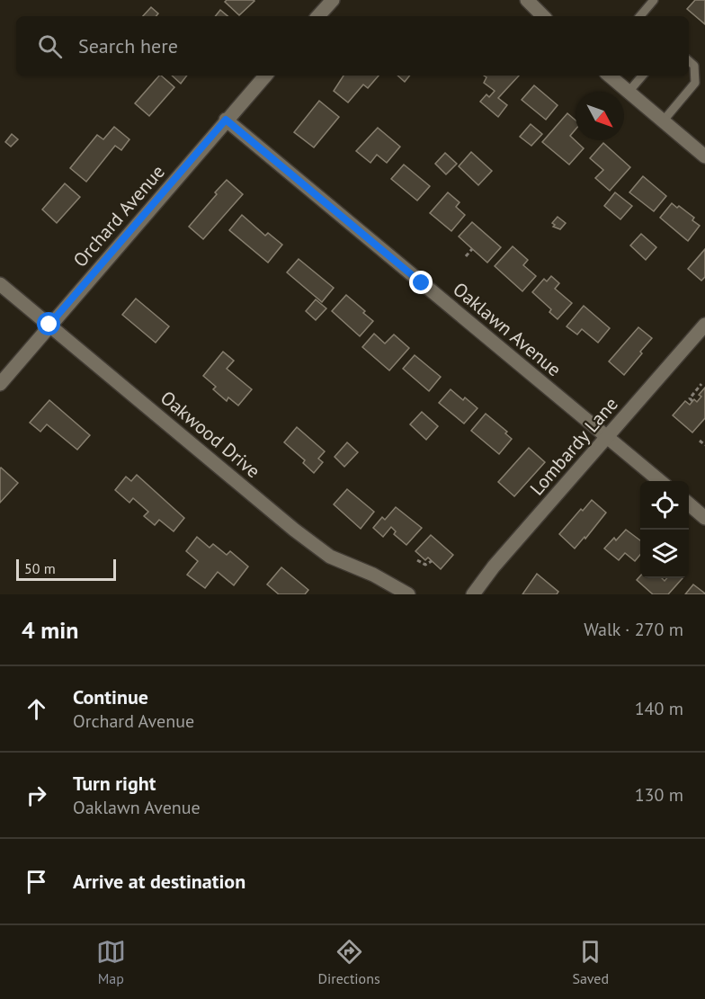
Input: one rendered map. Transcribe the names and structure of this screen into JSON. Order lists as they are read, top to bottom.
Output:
{
  "streets": {
    "street": [
      "Orchard Avenue",
      "Oaklawn Avenue",
      "Oakwood Drive",
      "Lombardy Lane"
    ]
  },
  "crossings": [
    ["Orchard Avenue", "Oaklawn Avenue"],
    ["Orchard Avenue", "Oakwood Drive"],
    ["Oaklawn Avenue", "Lombardy Lane"]
  ],
  "scale_bar": "50 m",
  "north": "bottom right",
  "page": {
    "search": "Search here",
    "scale": "50 m",
    "heading": ["4 min", "Walk · 270 m"],
    "list": [
      ["Continue", "Orchard Avenue", "140 m"],
      ["Turn right", "Oaklawn Avenue", "130 m"],
      "Arrive at destination"
    ],
    "nav": ["Map", "Directions", "Saved"]
  }
}
